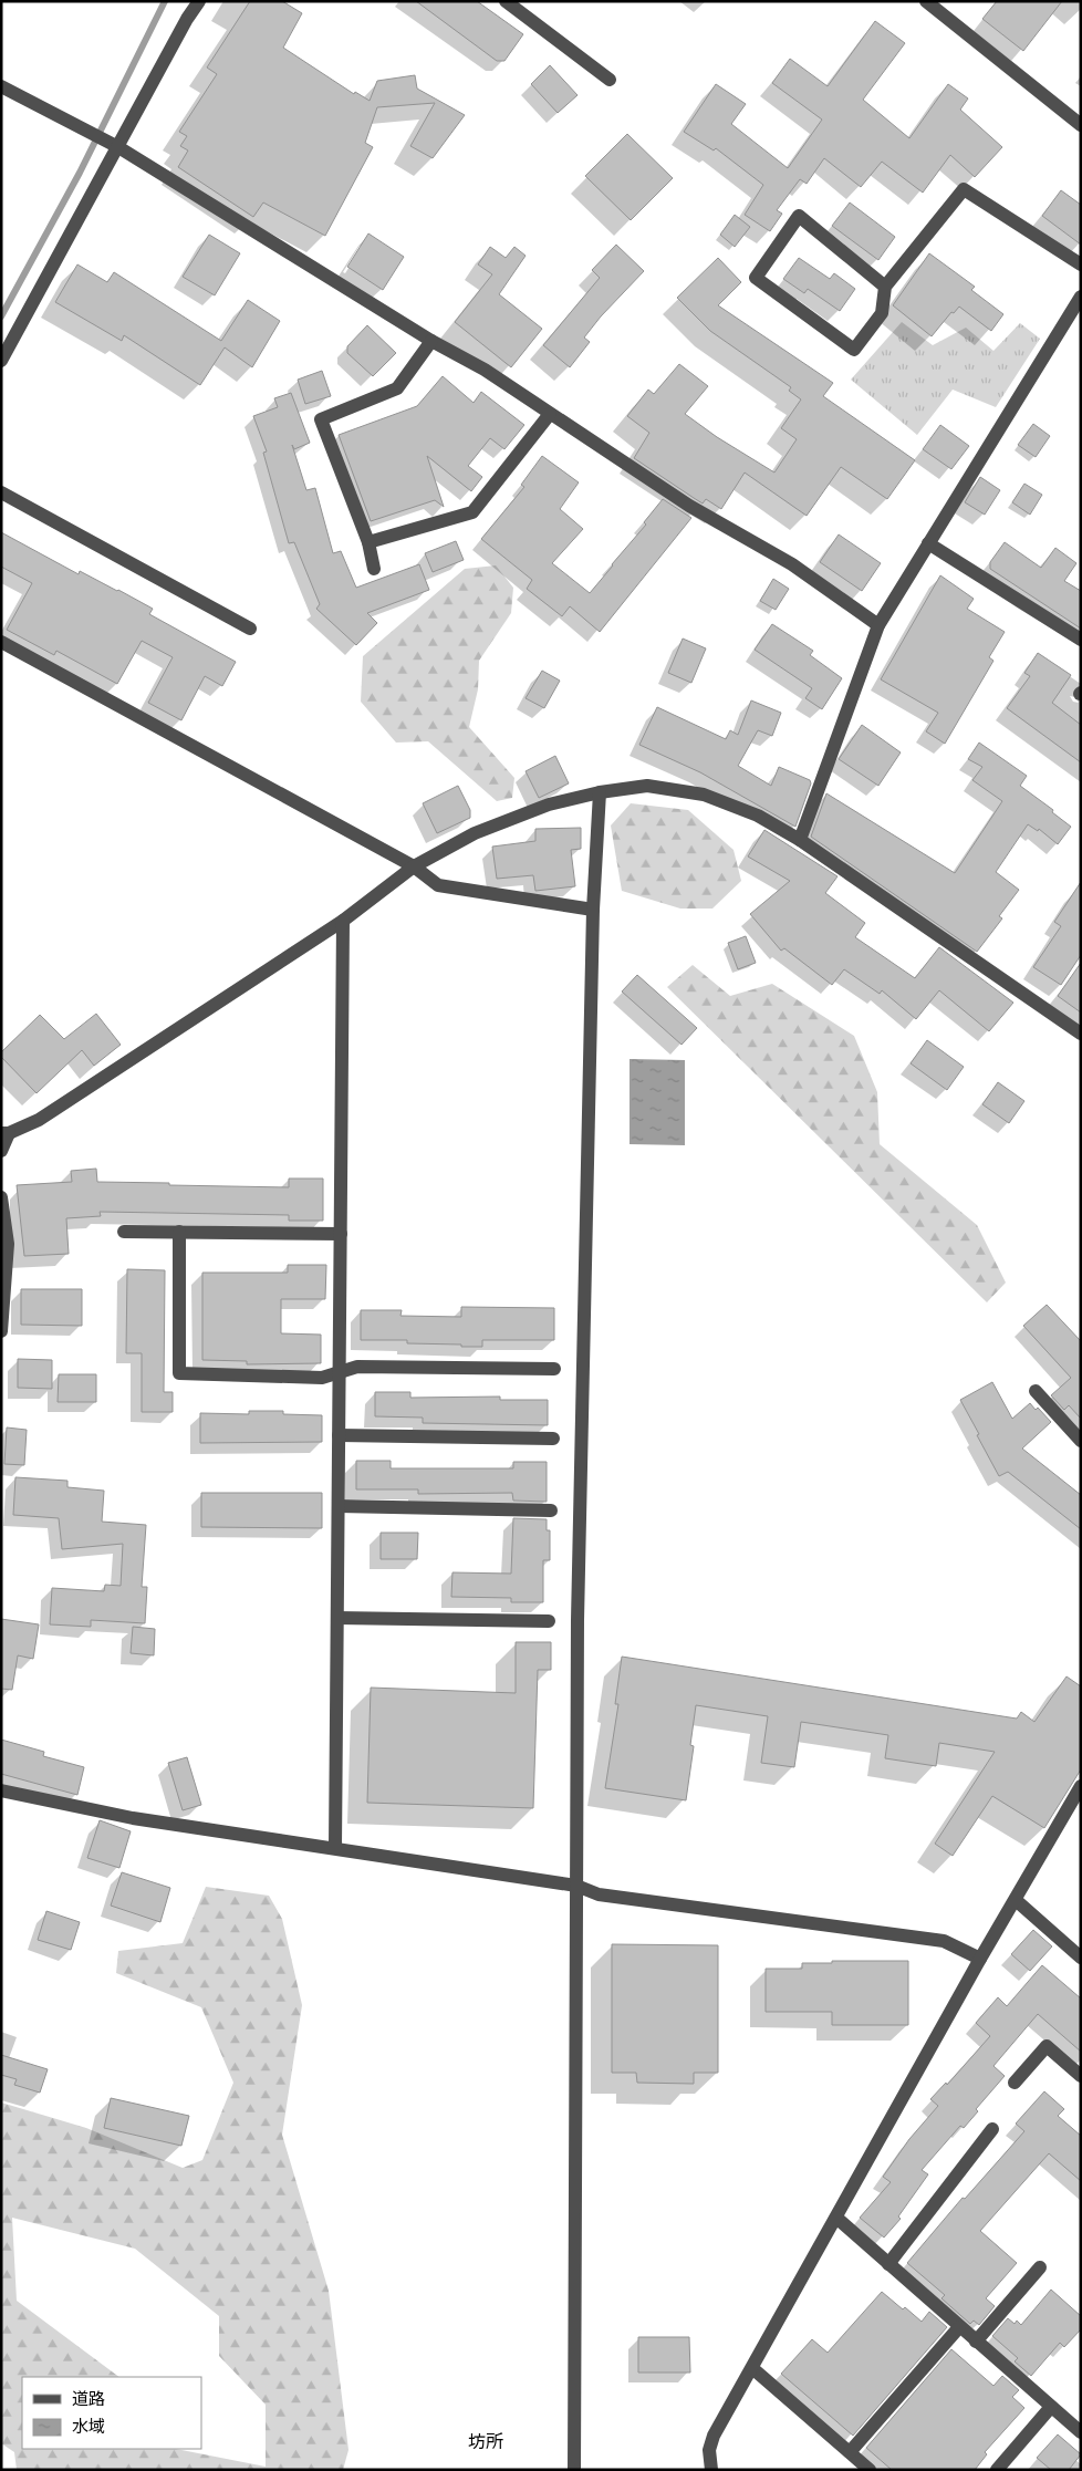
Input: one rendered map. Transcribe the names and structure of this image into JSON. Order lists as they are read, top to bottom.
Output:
{
  "districts": ["坊所"],
  "legend": ["道路", "水域"]
}
